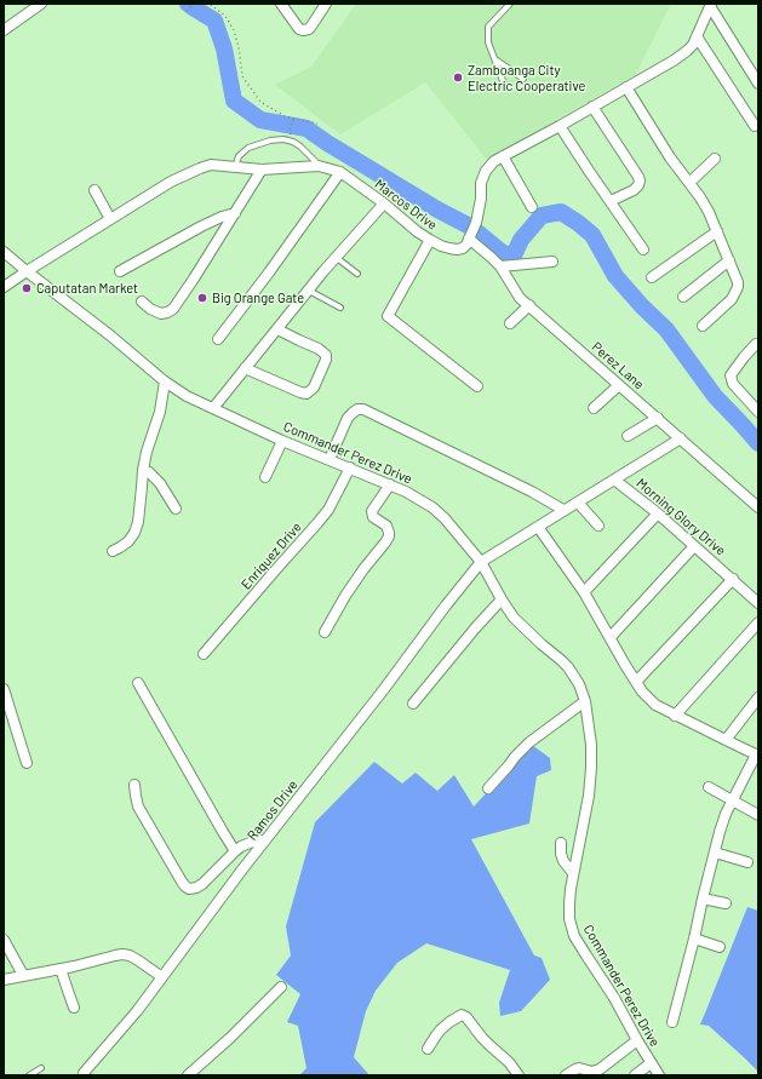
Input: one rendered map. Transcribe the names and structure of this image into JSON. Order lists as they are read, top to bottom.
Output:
{
  "streets": {
    "street": [
      "Marcos Drive",
      "Perez Lane",
      "Commander Perez Drive",
      "Morning Glory Drive",
      "Enriquez Drive",
      "Ramos Drive"
    ]
  },
  "crossings": [
    ["Marcos Drive", "Perez Lane"],
    ["Marcos Drive", "Commander Perez Drive"],
    ["Commander Perez Drive", "Morning Glory Drive"],
    ["Commander Perez Drive", "Enriquez Drive"],
    ["Commander Perez Drive", "Ramos Drive"],
    ["Morning Glory Drive", "Ramos Drive"]
  ],
  "places": ["Zamboanga City Electric Cooperative", "Caputatan Market", "Big Orange Gate"]
}
